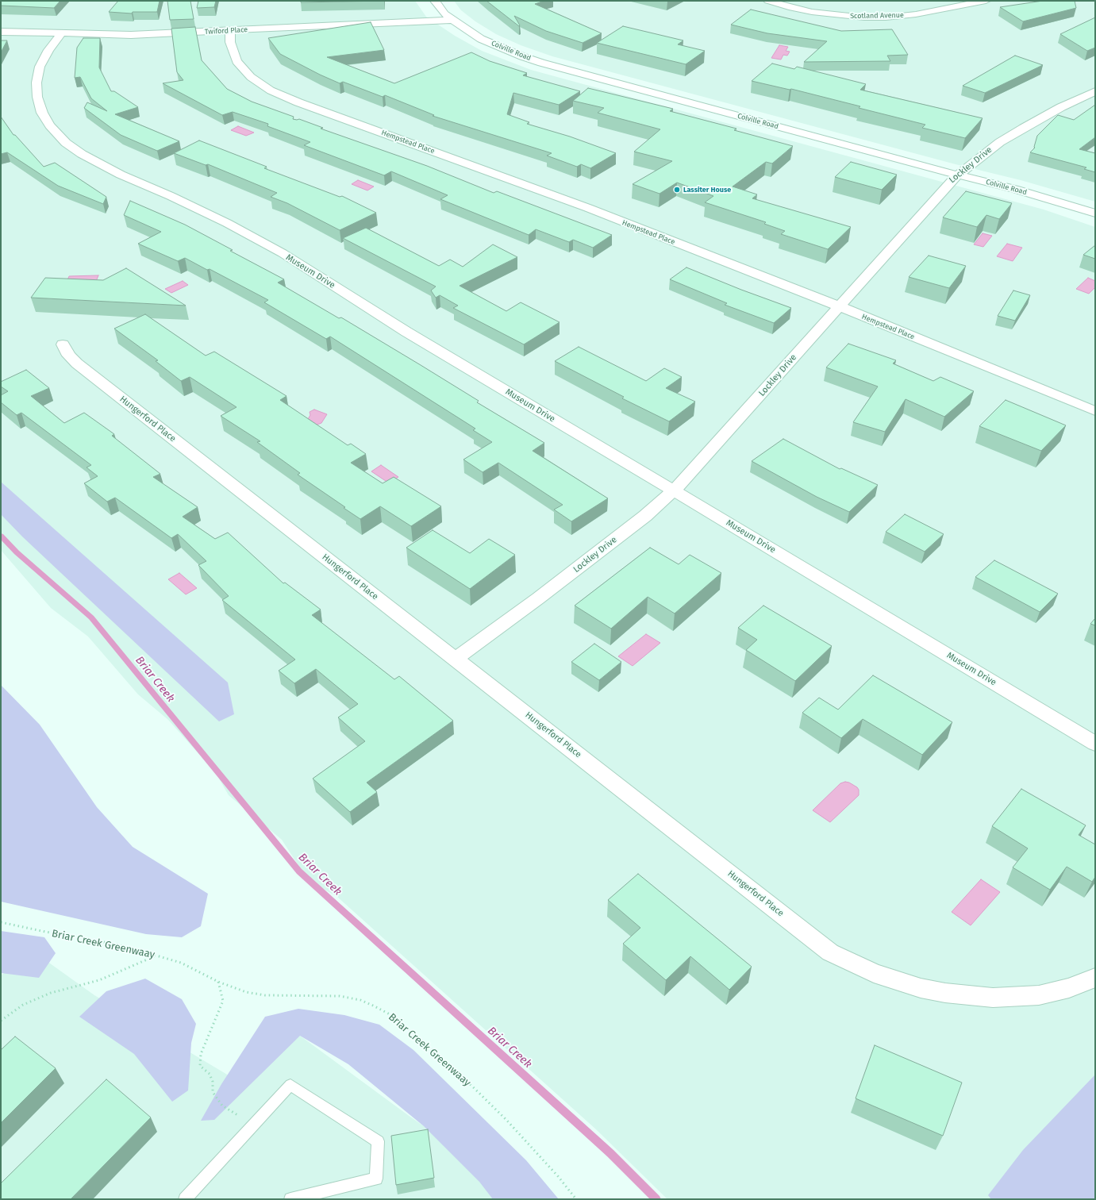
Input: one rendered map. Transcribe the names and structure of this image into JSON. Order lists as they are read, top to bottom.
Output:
{
  "streets": {
    "street": [
      "Scotland Avenue",
      "Twiford Place",
      "Colville Road",
      "Hempstead Place",
      "Lockley Drive",
      "Museum Drive",
      "Hungerford Place"
    ],
    "path": ["Briar Creek Greenwaay"]
  },
  "crossings": [
    ["Twiford Place", "Colville Road"],
    ["Twiford Place", "Hempstead Place"],
    ["Twiford Place", "Museum Drive"],
    ["Colville Road", "Lockley Drive"],
    ["Hempstead Place", "Lockley Drive"],
    ["Lockley Drive", "Museum Drive"],
    ["Lockley Drive", "Hungerford Place"]
  ],
  "water": ["Briar Creek"],
  "places": ["Lassiter House"]
}
